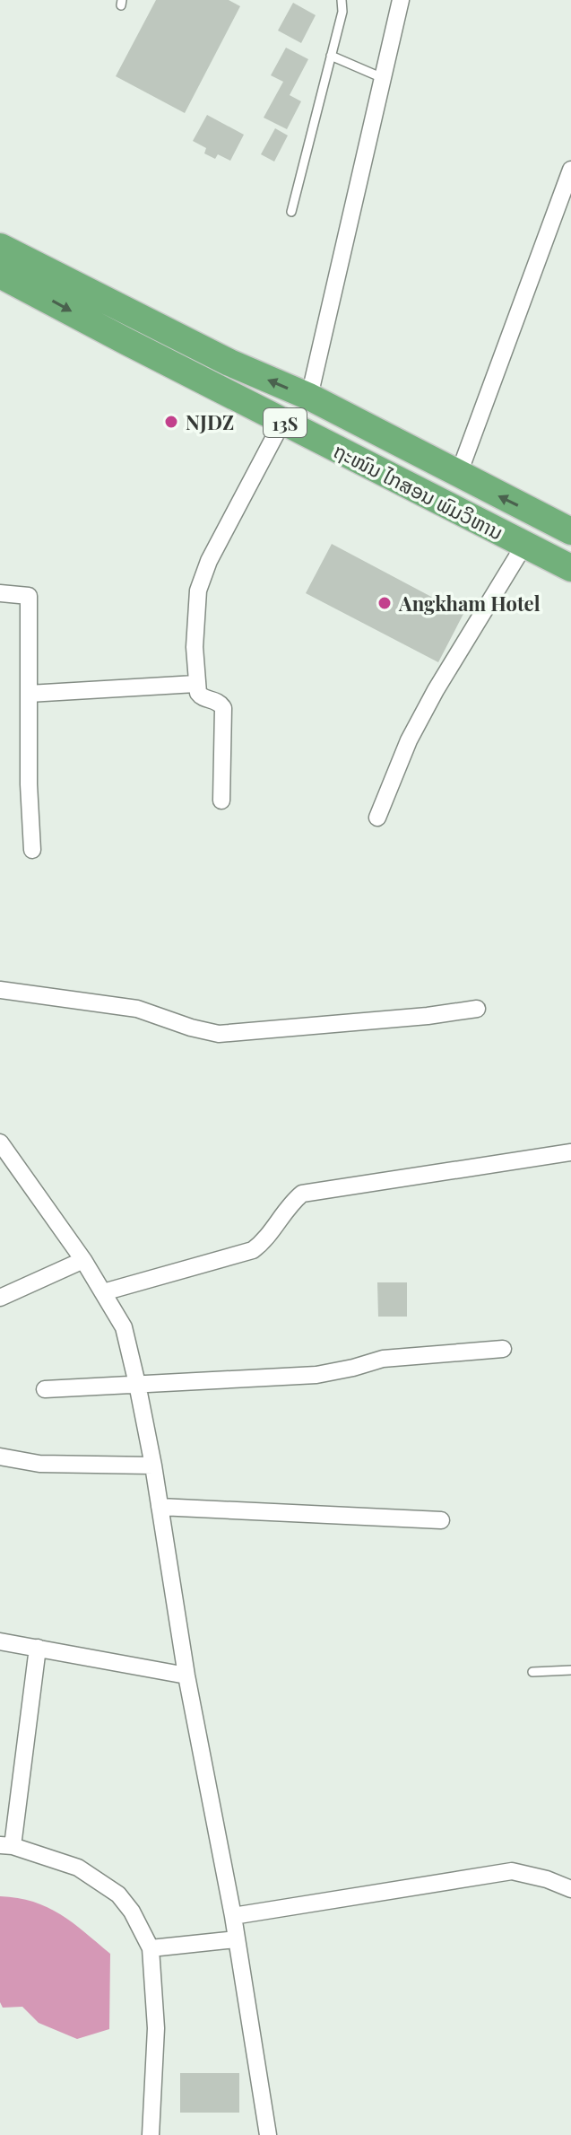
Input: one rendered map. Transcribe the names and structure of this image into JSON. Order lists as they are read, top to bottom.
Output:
{
  "streets": {
    "highway": ["13S", "ຖະໜົນ ໄກສອນ ພົມວິຫານ"]
  },
  "places": ["NJDZ", "Angkham Hotel"]
}
